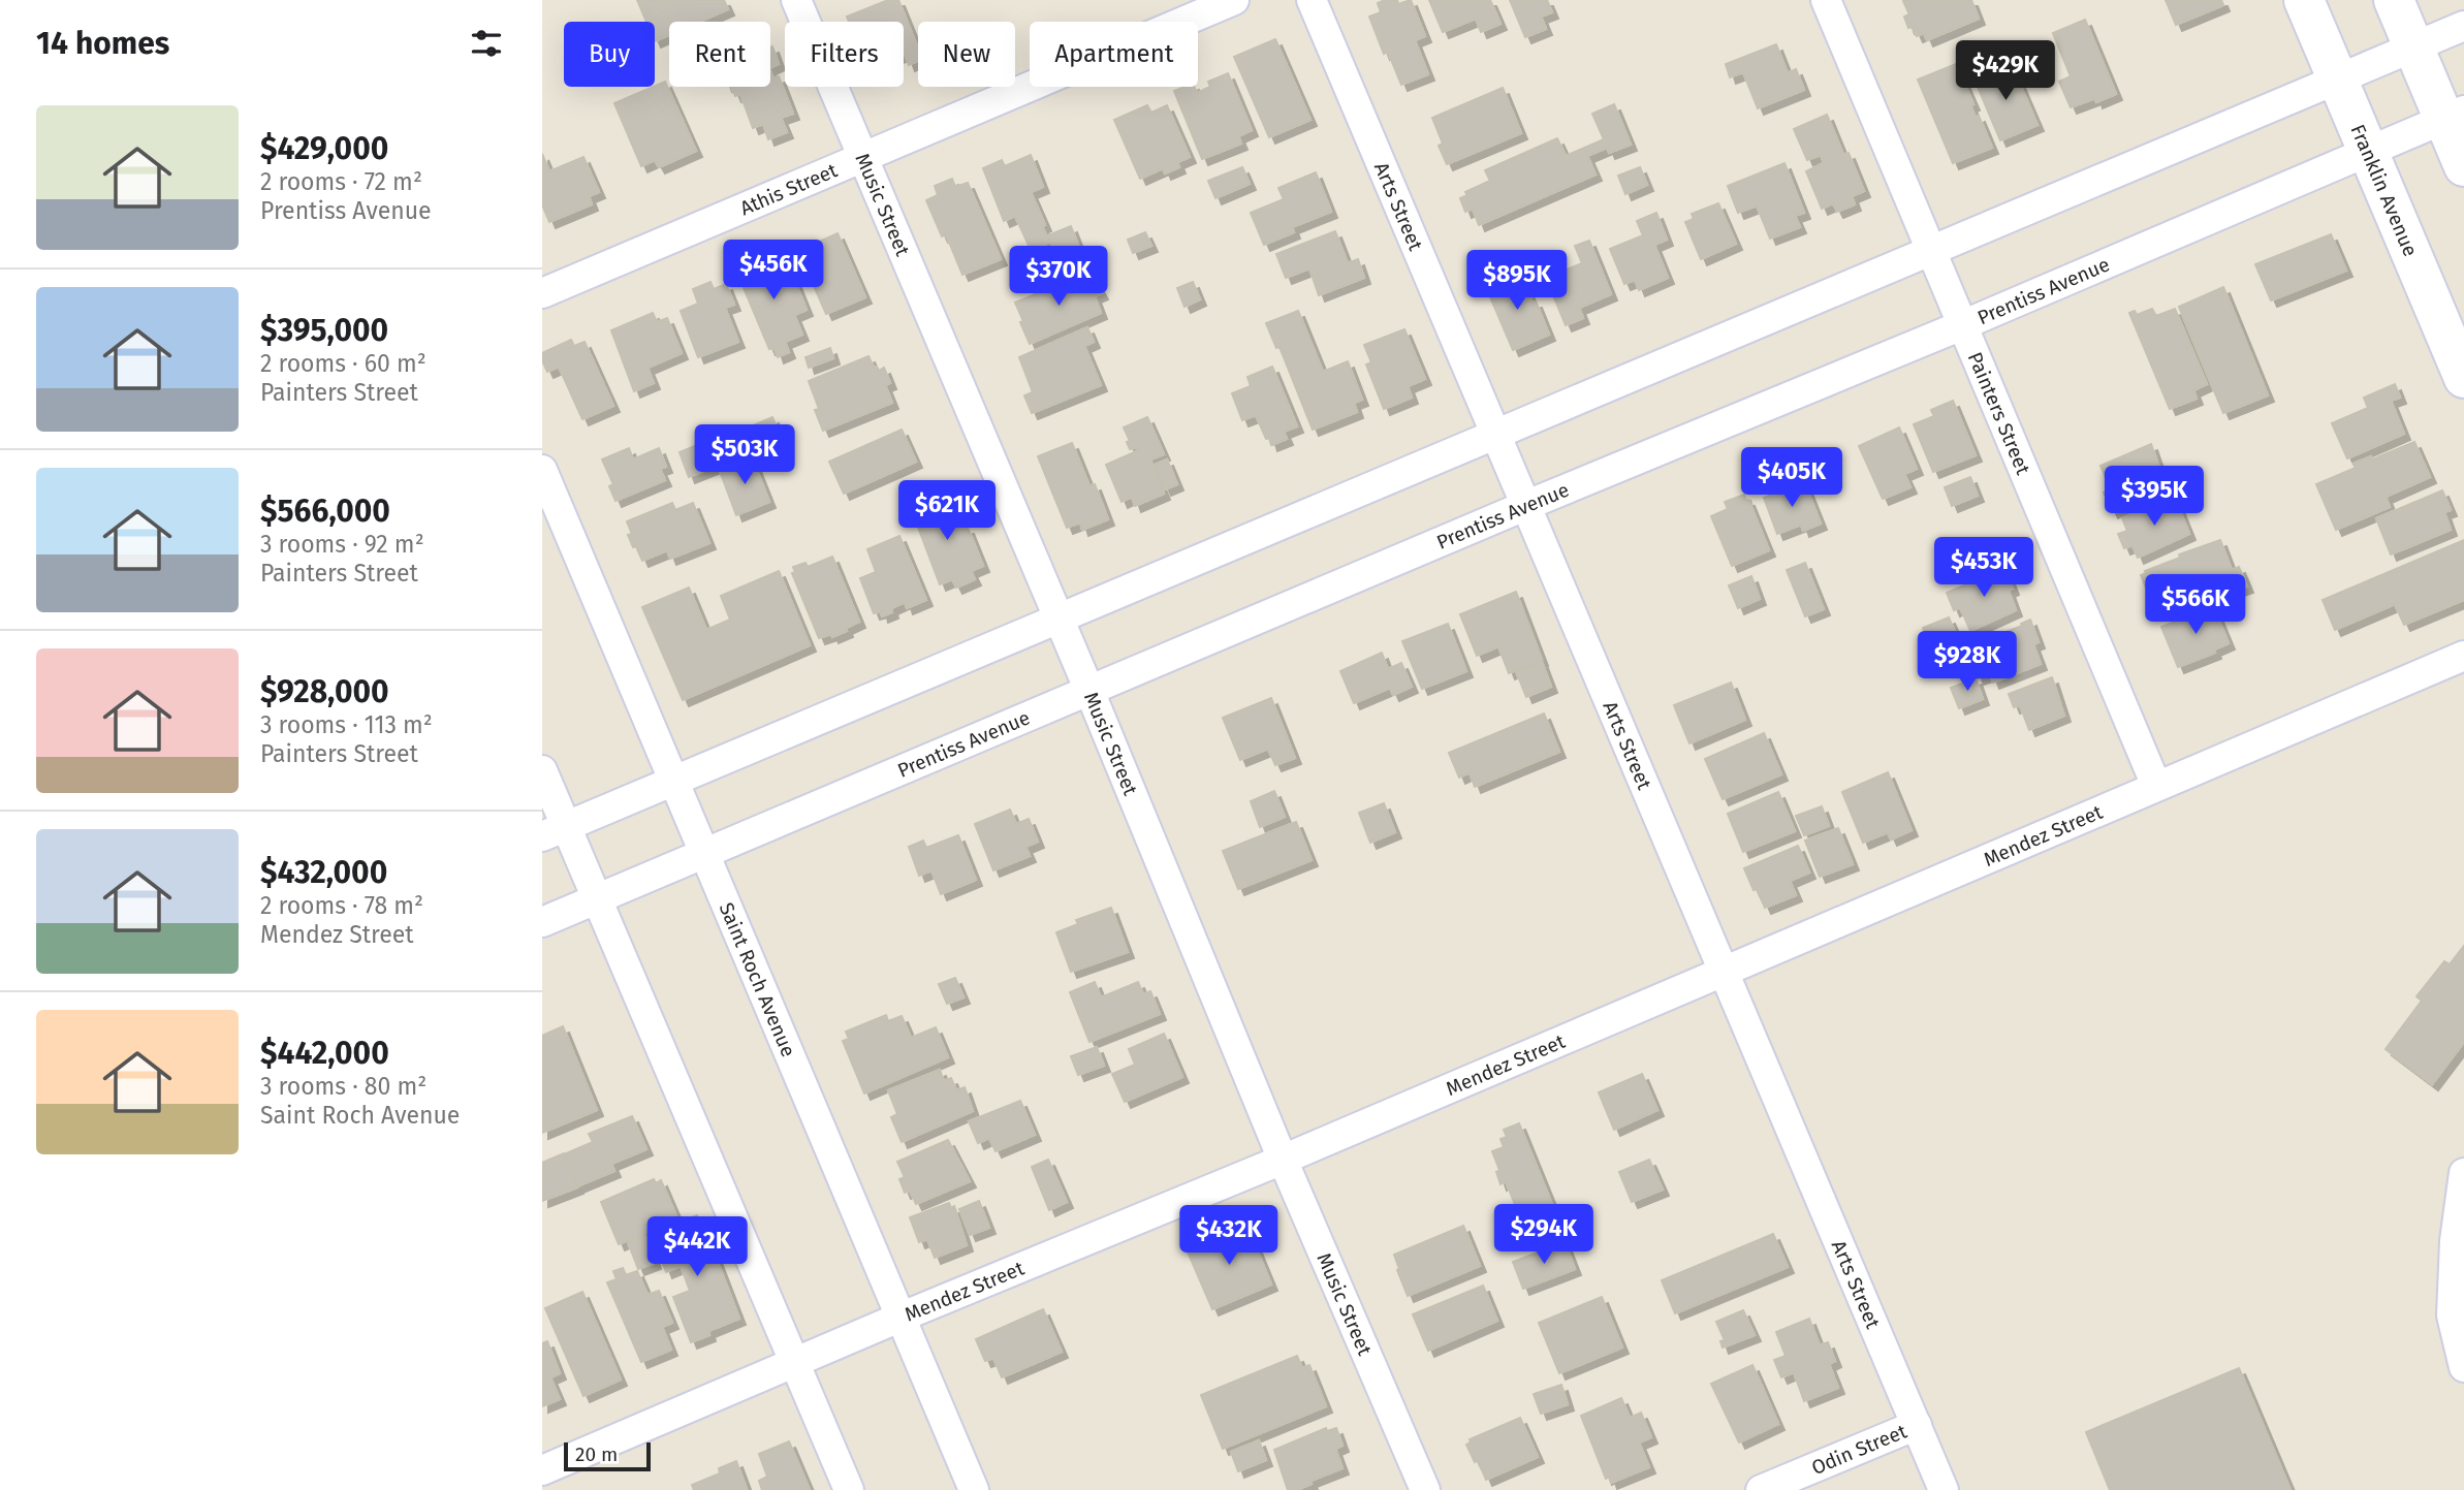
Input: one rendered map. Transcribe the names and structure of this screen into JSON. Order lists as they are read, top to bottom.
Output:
{
  "streets": {
    "street": [
      "Athis Street",
      "Franklin Avenue",
      "Music Street",
      "Arts Street",
      "Prentiss Avenue",
      "Painters Street",
      "Mendez Street",
      "Saint Roch Avenue",
      "Odin Street"
    ]
  },
  "crossings": [
    ["Athis Street", "Music Street"],
    ["Franklin Avenue", "Prentiss Avenue"],
    ["Music Street", "Prentiss Avenue"],
    ["Music Street", "Mendez Street"],
    ["Arts Street", "Prentiss Avenue"],
    ["Arts Street", "Mendez Street"],
    ["Arts Street", "Odin Street"],
    ["Prentiss Avenue", "Painters Street"],
    ["Prentiss Avenue", "Saint Roch Avenue"],
    ["Painters Street", "Mendez Street"],
    ["Mendez Street", "Saint Roch Avenue"]
  ],
  "scale_bar": "20 m",
  "page": {
    "heading": "14 homes",
    "chip": [
      "Buy",
      "Rent",
      "Filters",
      "New",
      "Apartment"
    ],
    "price": [
      "$429K",
      "$456K",
      "$370K",
      "$895K",
      "$503K",
      "$405K",
      "$395K",
      "$621K",
      "$453K",
      "$566K",
      "$928K",
      "$294K",
      "$432K",
      "$442K"
    ],
    "list": [
      {
        "name": "$429,000",
        "note": "2 rooms · 72 m² · Prentiss Avenue"
      },
      {
        "name": "$395,000",
        "note": "2 rooms · 60 m² · Painters Street"
      },
      {
        "name": "$566,000",
        "note": "3 rooms · 92 m² · Painters Street"
      },
      {
        "name": "$928,000",
        "note": "3 rooms · 113 m² · Painters Street"
      },
      {
        "name": "$432,000",
        "note": "2 rooms · 78 m² · Mendez Street"
      },
      {
        "name": "$442,000",
        "note": "3 rooms · 80 m² · Saint Roch Avenue"
      }
    ],
    "scale": "20 m"
  }
}
